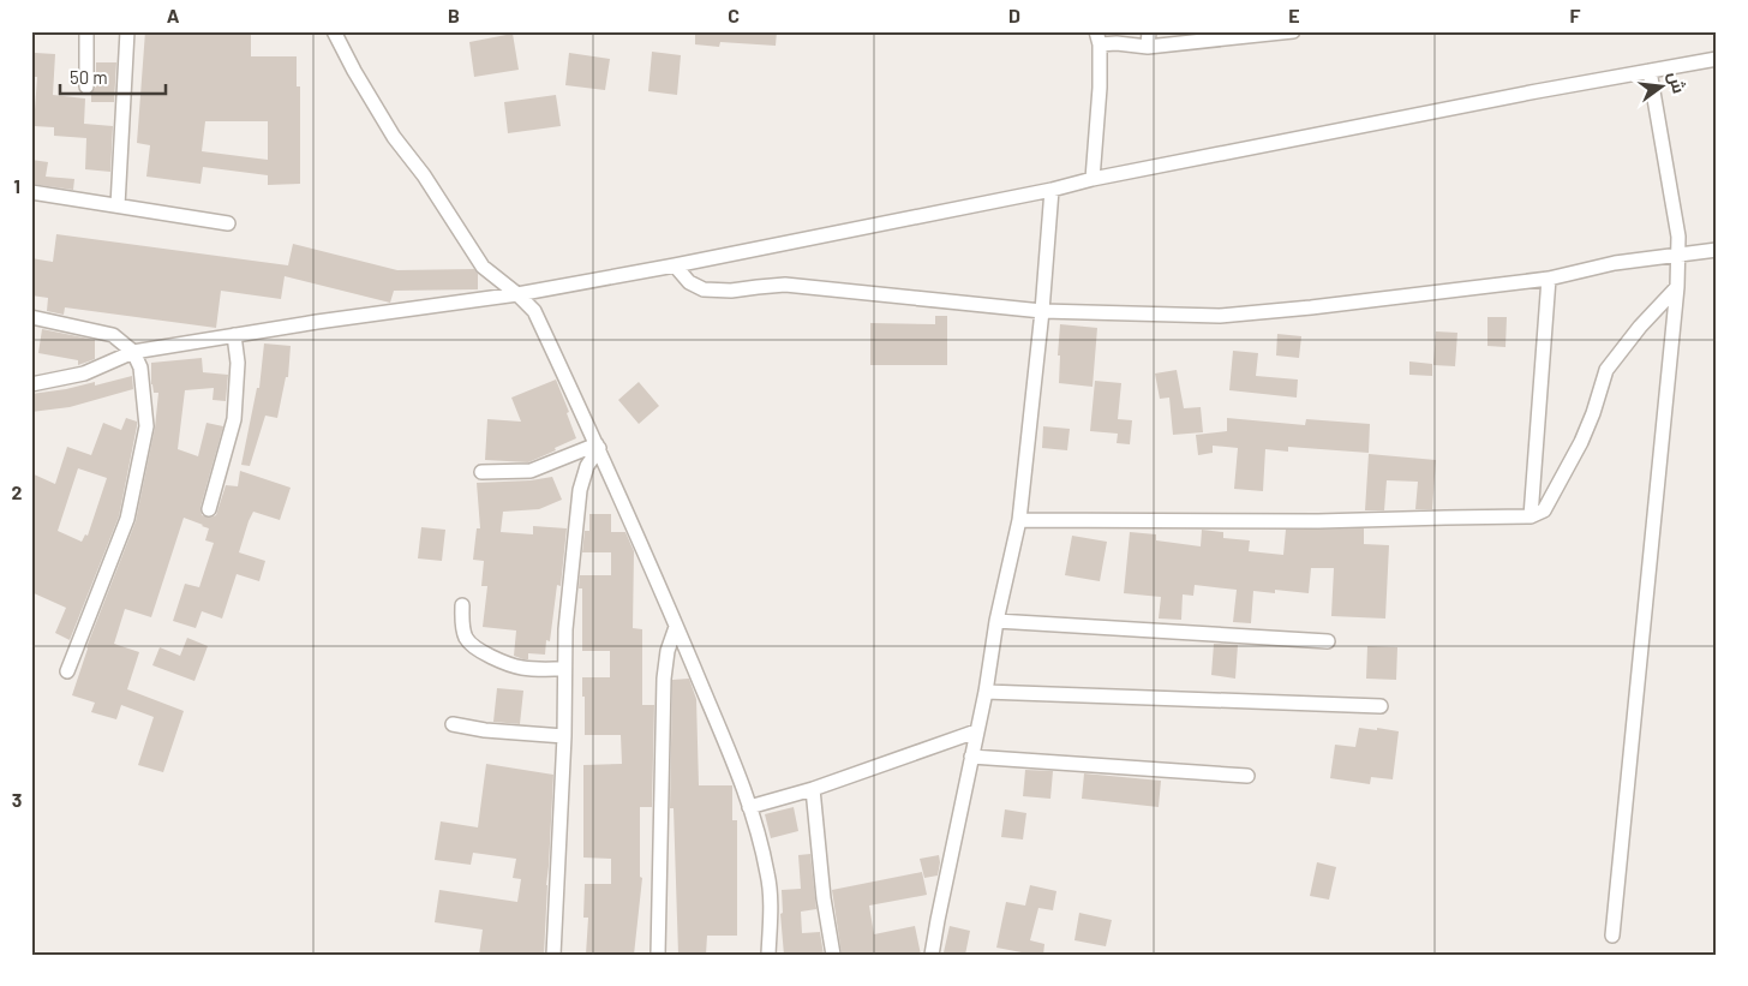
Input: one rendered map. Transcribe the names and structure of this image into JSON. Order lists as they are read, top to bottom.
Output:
{
  "scale_bar": "50 m",
  "north": "right",
  "grid": {
    "columns": [
      "A",
      "B",
      "C",
      "D",
      "E",
      "F"
    ],
    "rows": ["1", "2", "3"]
  }
}
